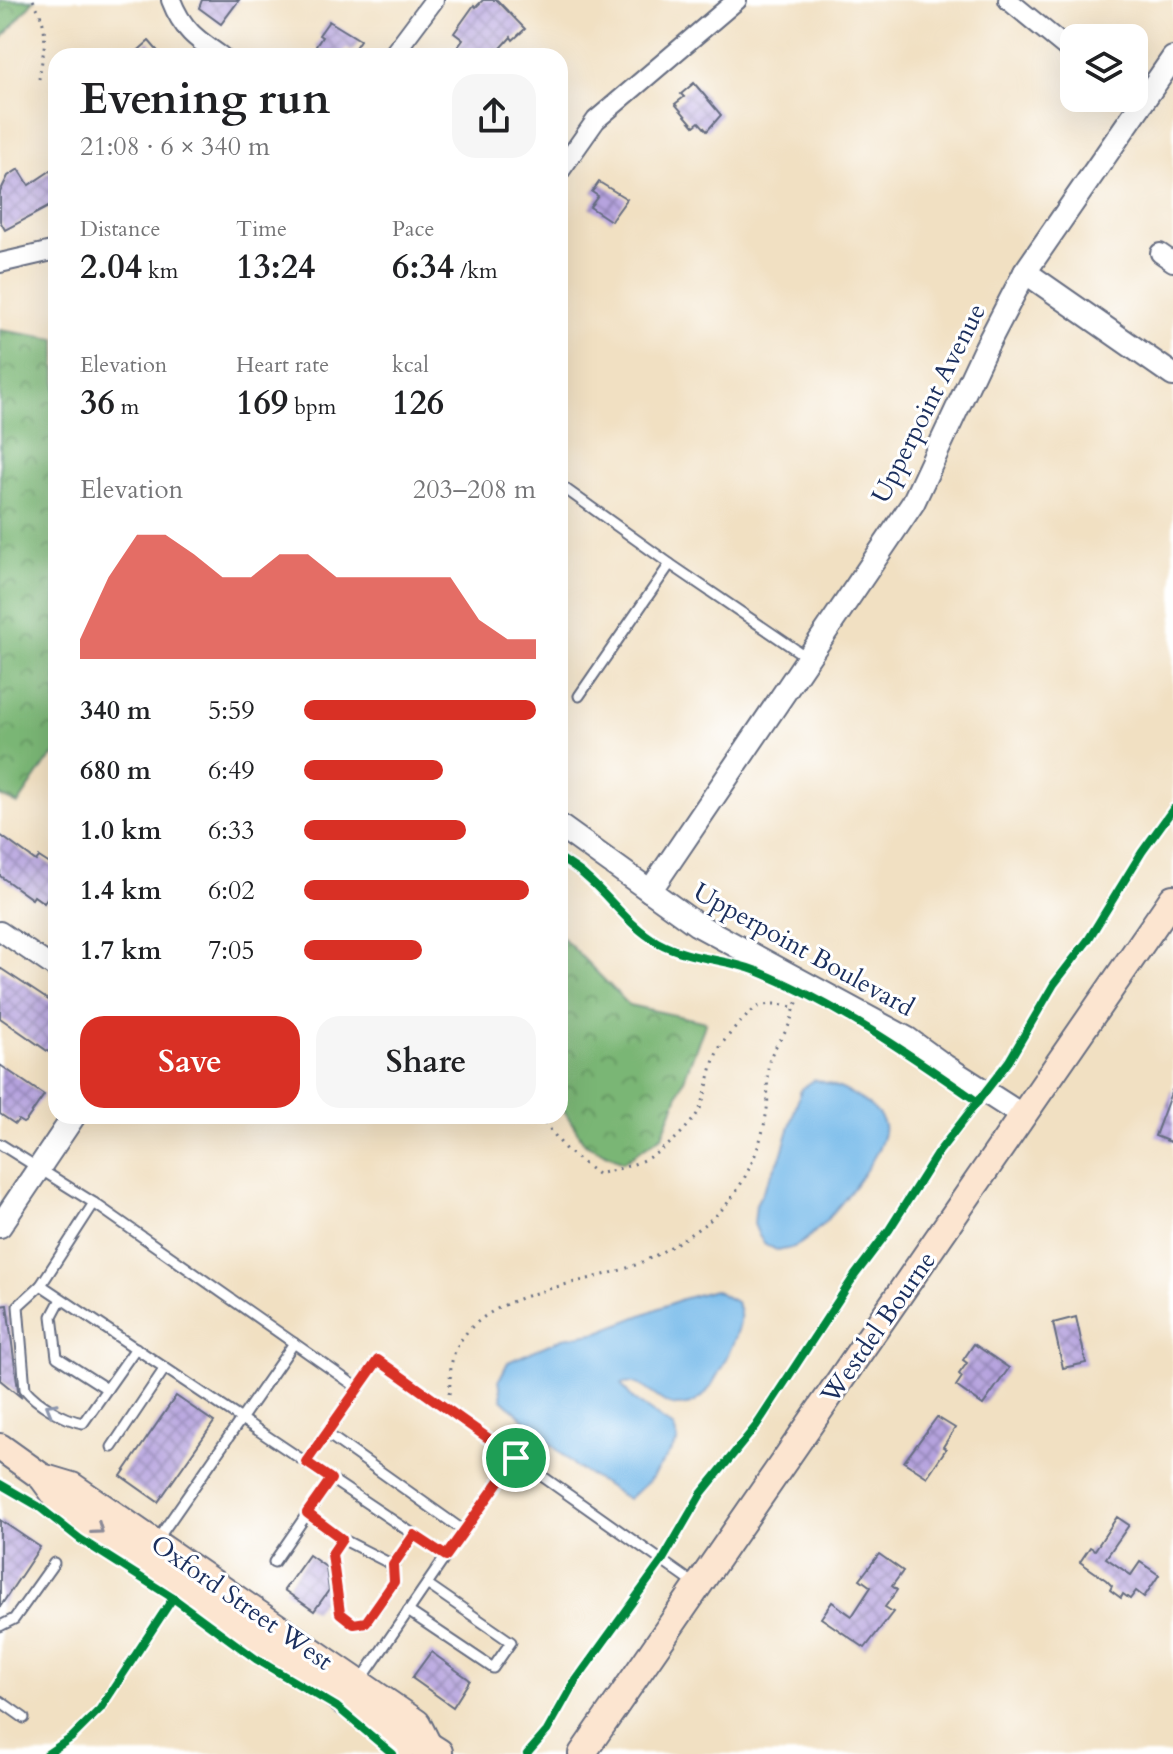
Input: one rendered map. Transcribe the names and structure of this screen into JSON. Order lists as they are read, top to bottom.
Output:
{
  "streets": {
    "main road": ["Westdel Bourne", "Oxford Street West"],
    "street": ["Upperpoint Avenue", "Upperpoint Boulevard"]
  },
  "crossings": [
    ["Upperpoint Avenue", "Upperpoint Boulevard"],
    ["Upperpoint Boulevard", "Westdel Bourne"]
  ],
  "page": {
    "heading": ["Evening run", "21:08 · 6 × 340 m"],
    "stats": [
      ["Distance", "2.04 km"],
      ["Time", "13:24"],
      ["Pace", "6:34 /km"],
      ["Elevation", "36 m"],
      ["Heart rate", "169 bpm"],
      ["kcal", "126"]
    ],
    "chart": ["Elevation", "203–208 m"],
    "list": [
      {
        "name": "340 m",
        "note": "5:59"
      },
      {
        "name": "680 m",
        "note": "6:49"
      },
      {
        "name": "1.0 km",
        "note": "6:33"
      },
      {
        "name": "1.4 km",
        "note": "6:02"
      },
      {
        "name": "1.7 km",
        "note": "7:05"
      }
    ],
    "buttons": ["Save", "Share"]
  }
}
